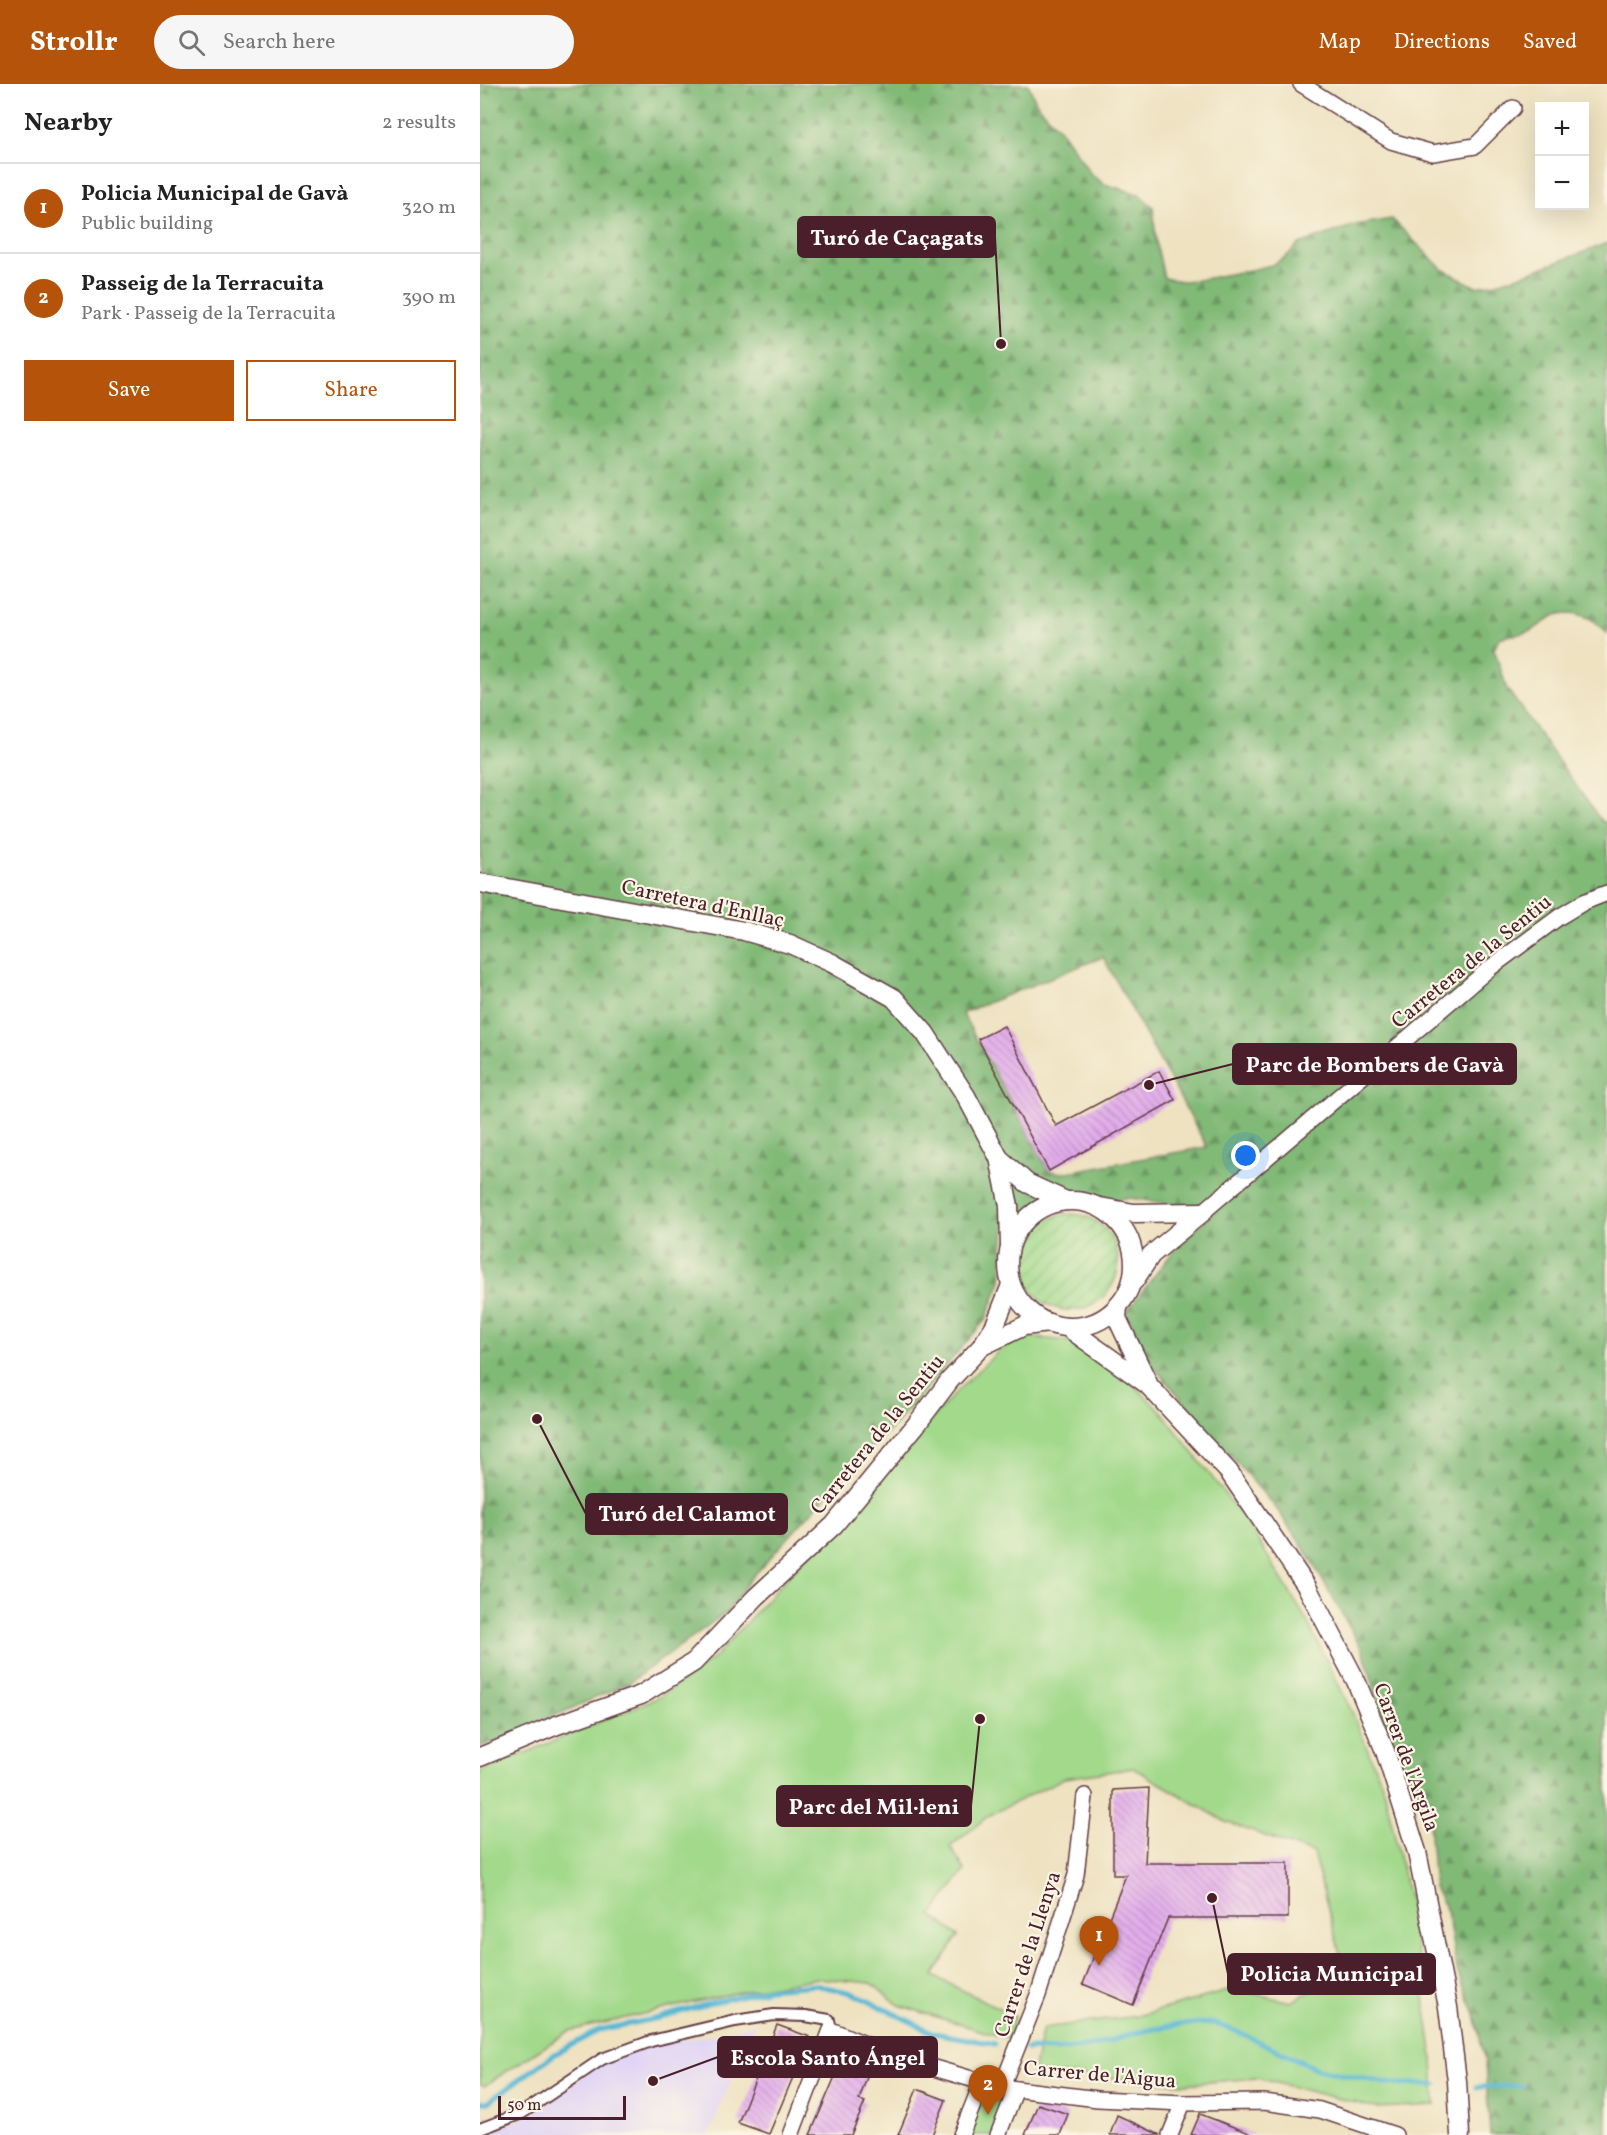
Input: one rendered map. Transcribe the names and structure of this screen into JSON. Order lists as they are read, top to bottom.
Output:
{
  "streets": {
    "street": [
      "Carretera d'Enllaç",
      "Carretera de la Sentiu",
      "Carrer de l'Argila",
      "Carrer de la Llenya",
      "Carrer de l'Aigua"
    ]
  },
  "crossings": [
    ["Carretera d'Enllaç", "Carretera de la Sentiu"],
    ["Carretera d'Enllaç", "Carrer de l'Argila"],
    ["Carretera de la Sentiu", "Carrer de l'Argila"],
    ["Carrer de la Llenya", "Carrer de l'Aigua"]
  ],
  "places": [
    "Turó de Caçagats",
    "Parc de Bombers de Gavà",
    "Turó del Calamot",
    "Parc del Mil·leni",
    "Policia Municipal",
    "Escola Santo Ángel"
  ],
  "scale_bar": "50 m",
  "page": {
    "header": "Strollr",
    "search": "Search here",
    "nav": ["Map", "Directions", "Saved"],
    "heading": ["Nearby", "2 results"],
    "map_buttons": ["+", "−"],
    "list": [
      {
        "mark": "1",
        "name": "Policia Municipal de Gavà",
        "note": "Public building",
        "value": "320 m"
      },
      {
        "mark": "2",
        "name": "Passeig de la Terracuita",
        "note": "Park · Passeig de la Terracuita",
        "value": "390 m"
      }
    ],
    "buttons": ["Save", "Share"],
    "pins": ["1", "2"],
    "scale": "50 m"
  }
}
